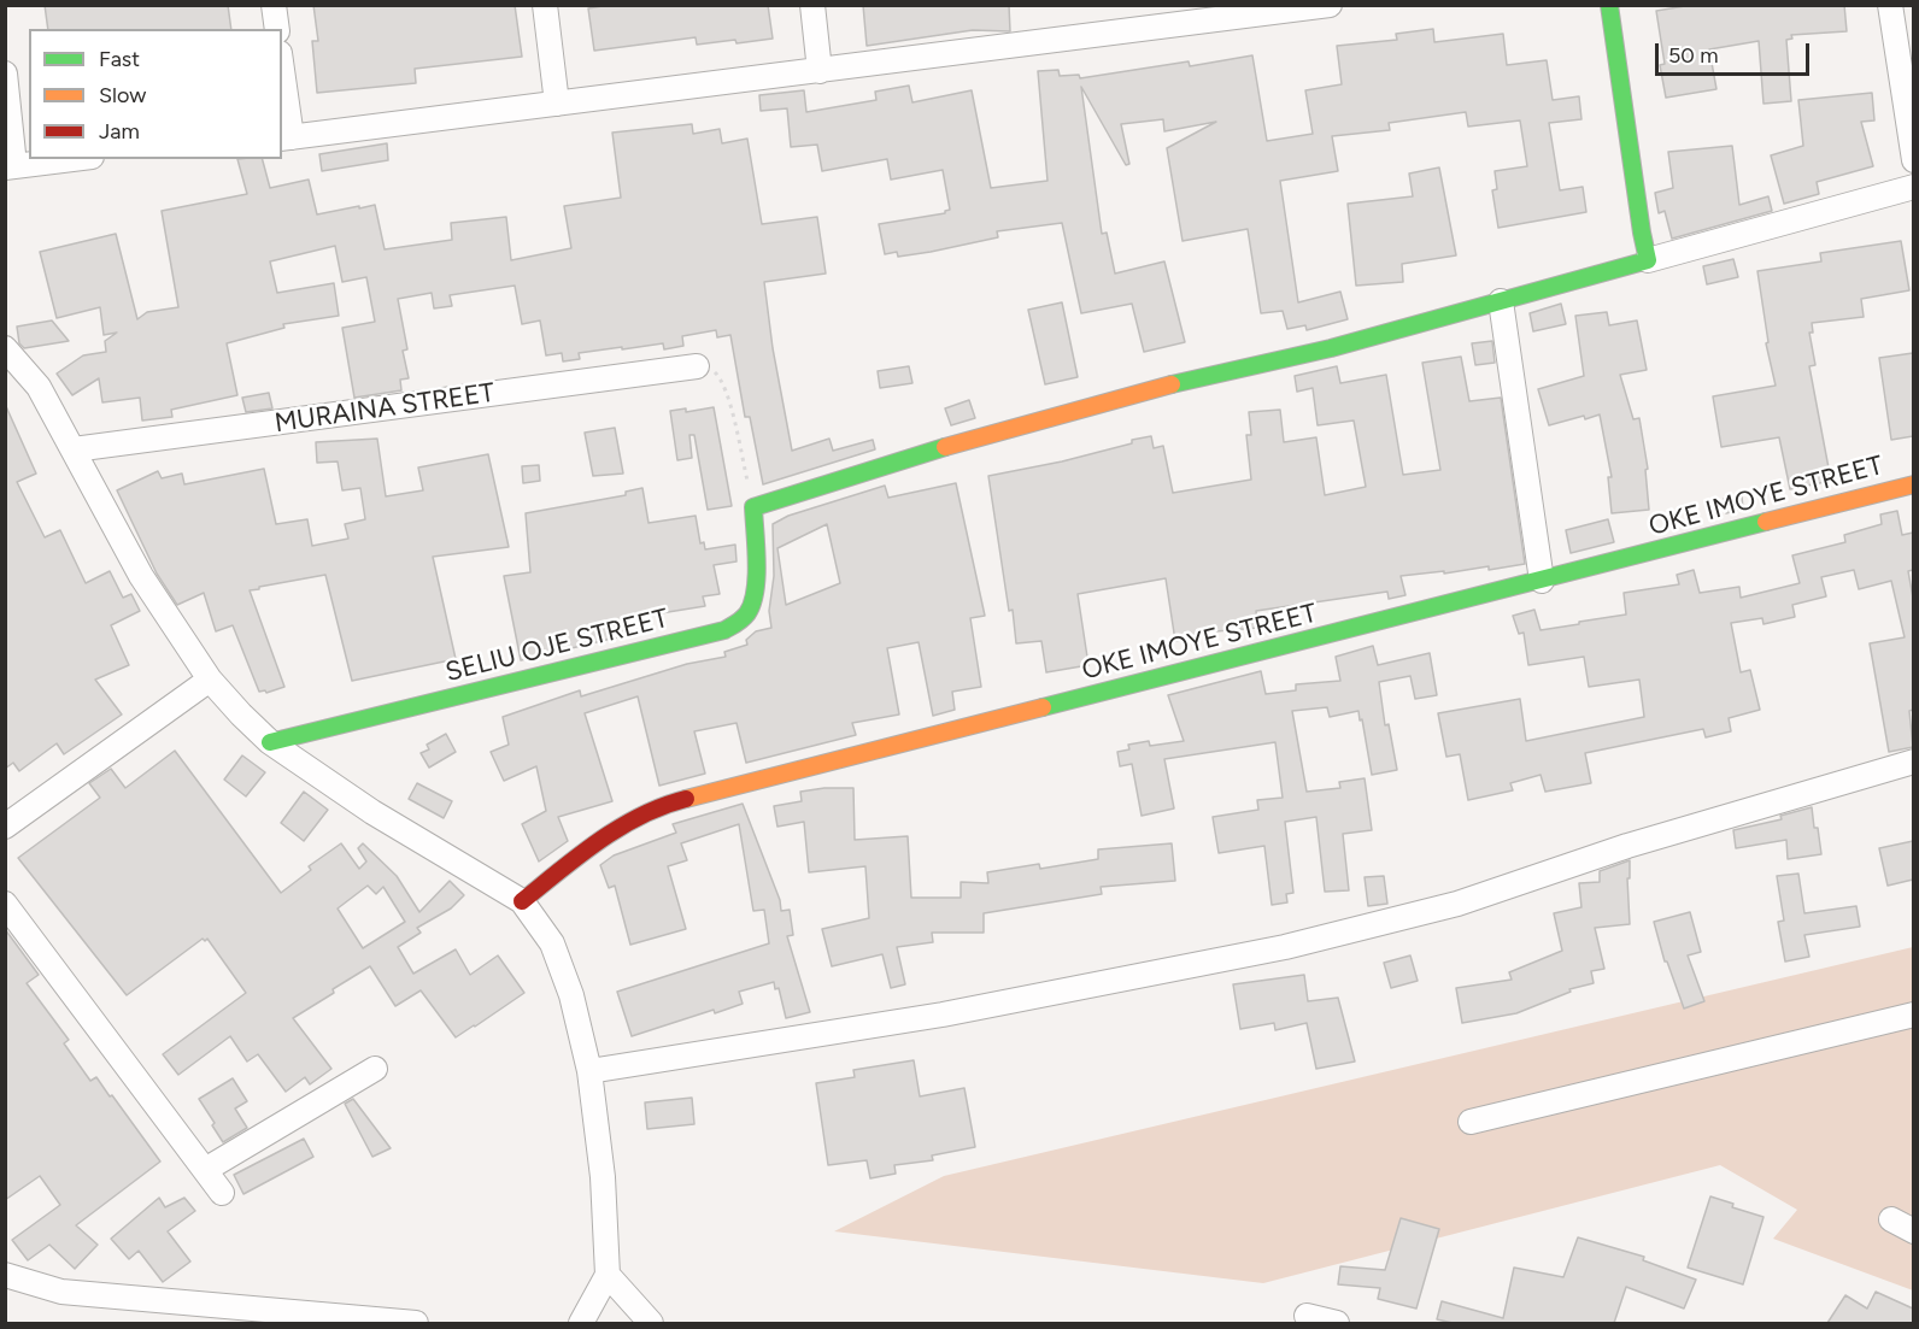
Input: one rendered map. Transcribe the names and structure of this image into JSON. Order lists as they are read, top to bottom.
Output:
{
  "streets": {
    "street": ["MURAINA STREET", "OKE IMOYE STREET", "SELIU OJE STREET"]
  },
  "legend": ["Fast", "Slow", "Jam"],
  "scale_bar": "50 m"
}
